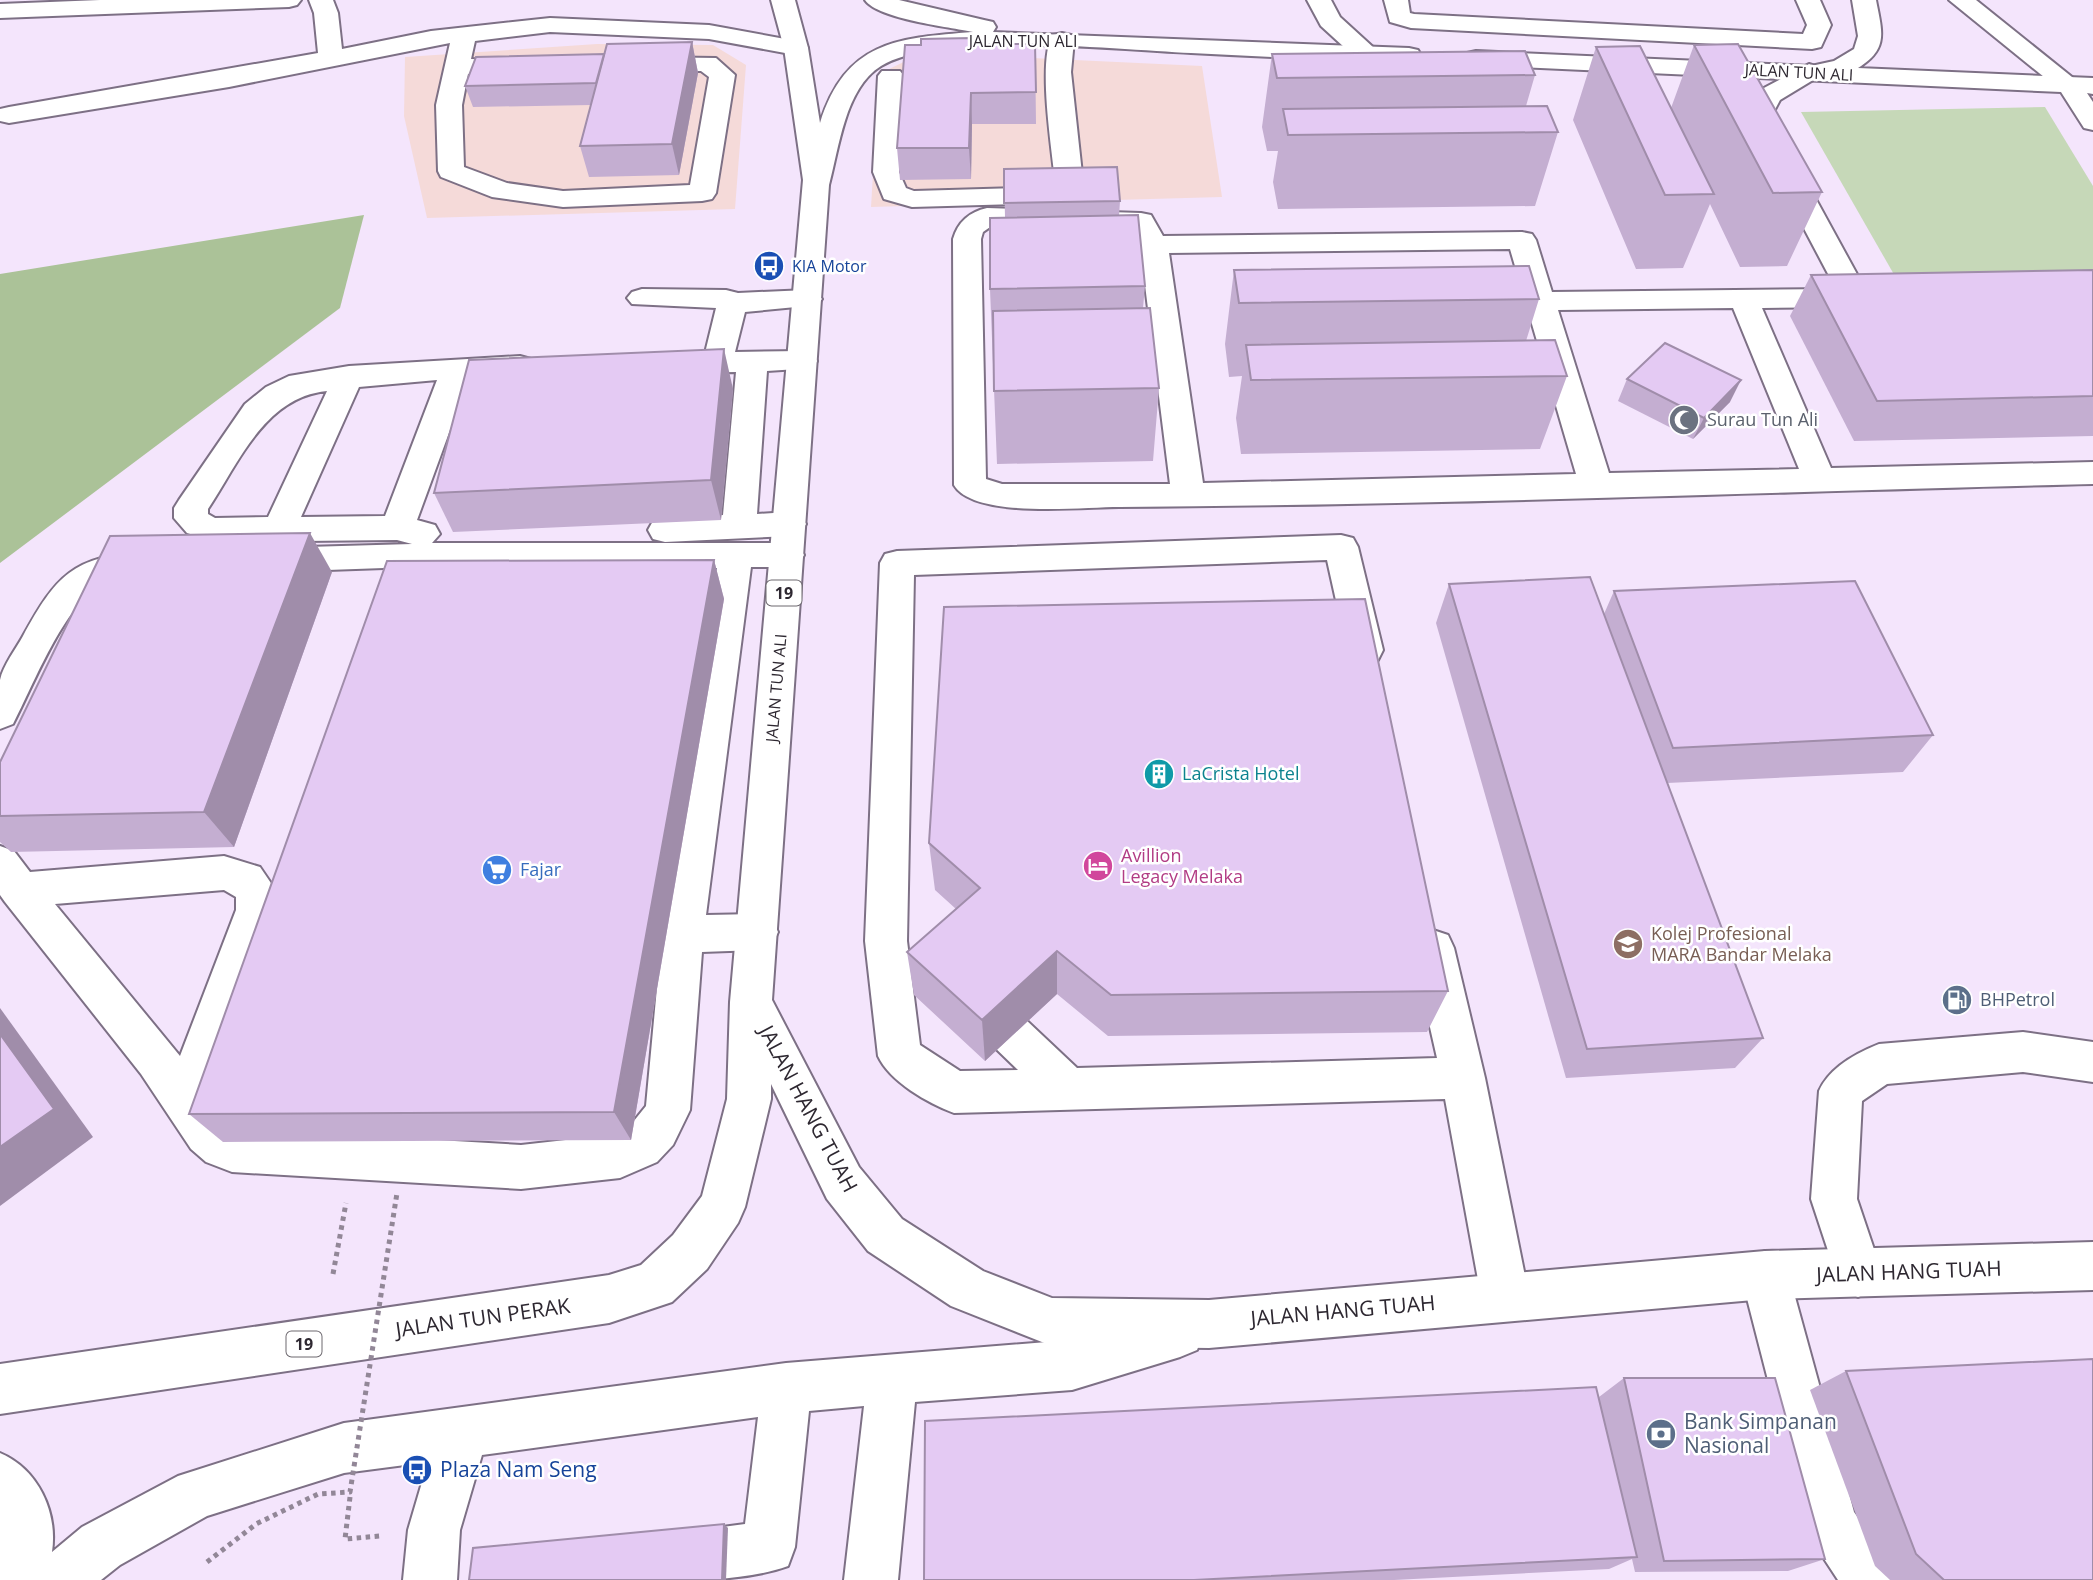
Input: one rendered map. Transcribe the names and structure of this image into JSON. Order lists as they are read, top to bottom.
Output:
{
  "streets": {
    "main road": [
      "JALAN TUN ALI",
      "19",
      "JALAN HANG TUAH",
      "JALAN TUN PERAK"
    ]
  },
  "crossings": [
    ["JALAN TUN ALI", "19"],
    ["JALAN TUN ALI", "JALAN HANG TUAH"],
    ["JALAN TUN ALI", "JALAN TUN PERAK"],
    ["JALAN HANG TUAH", "JALAN TUN PERAK"]
  ],
  "places": {
    "bus stop": ["KIA Motor", "Plaza Nam Seng"],
    "mosque": ["Surau Tun Ali"],
    "building": ["LaCrista Hotel"],
    "hotel": ["Avillion Legacy Melaka"],
    "supermarket": ["Fajar"],
    "school or university": ["Kolej Profesional MARA Bandar Melaka"],
    "fuel station": ["BHPetrol"],
    "bank": ["Bank Simpanan Nasional"]
  }
}
